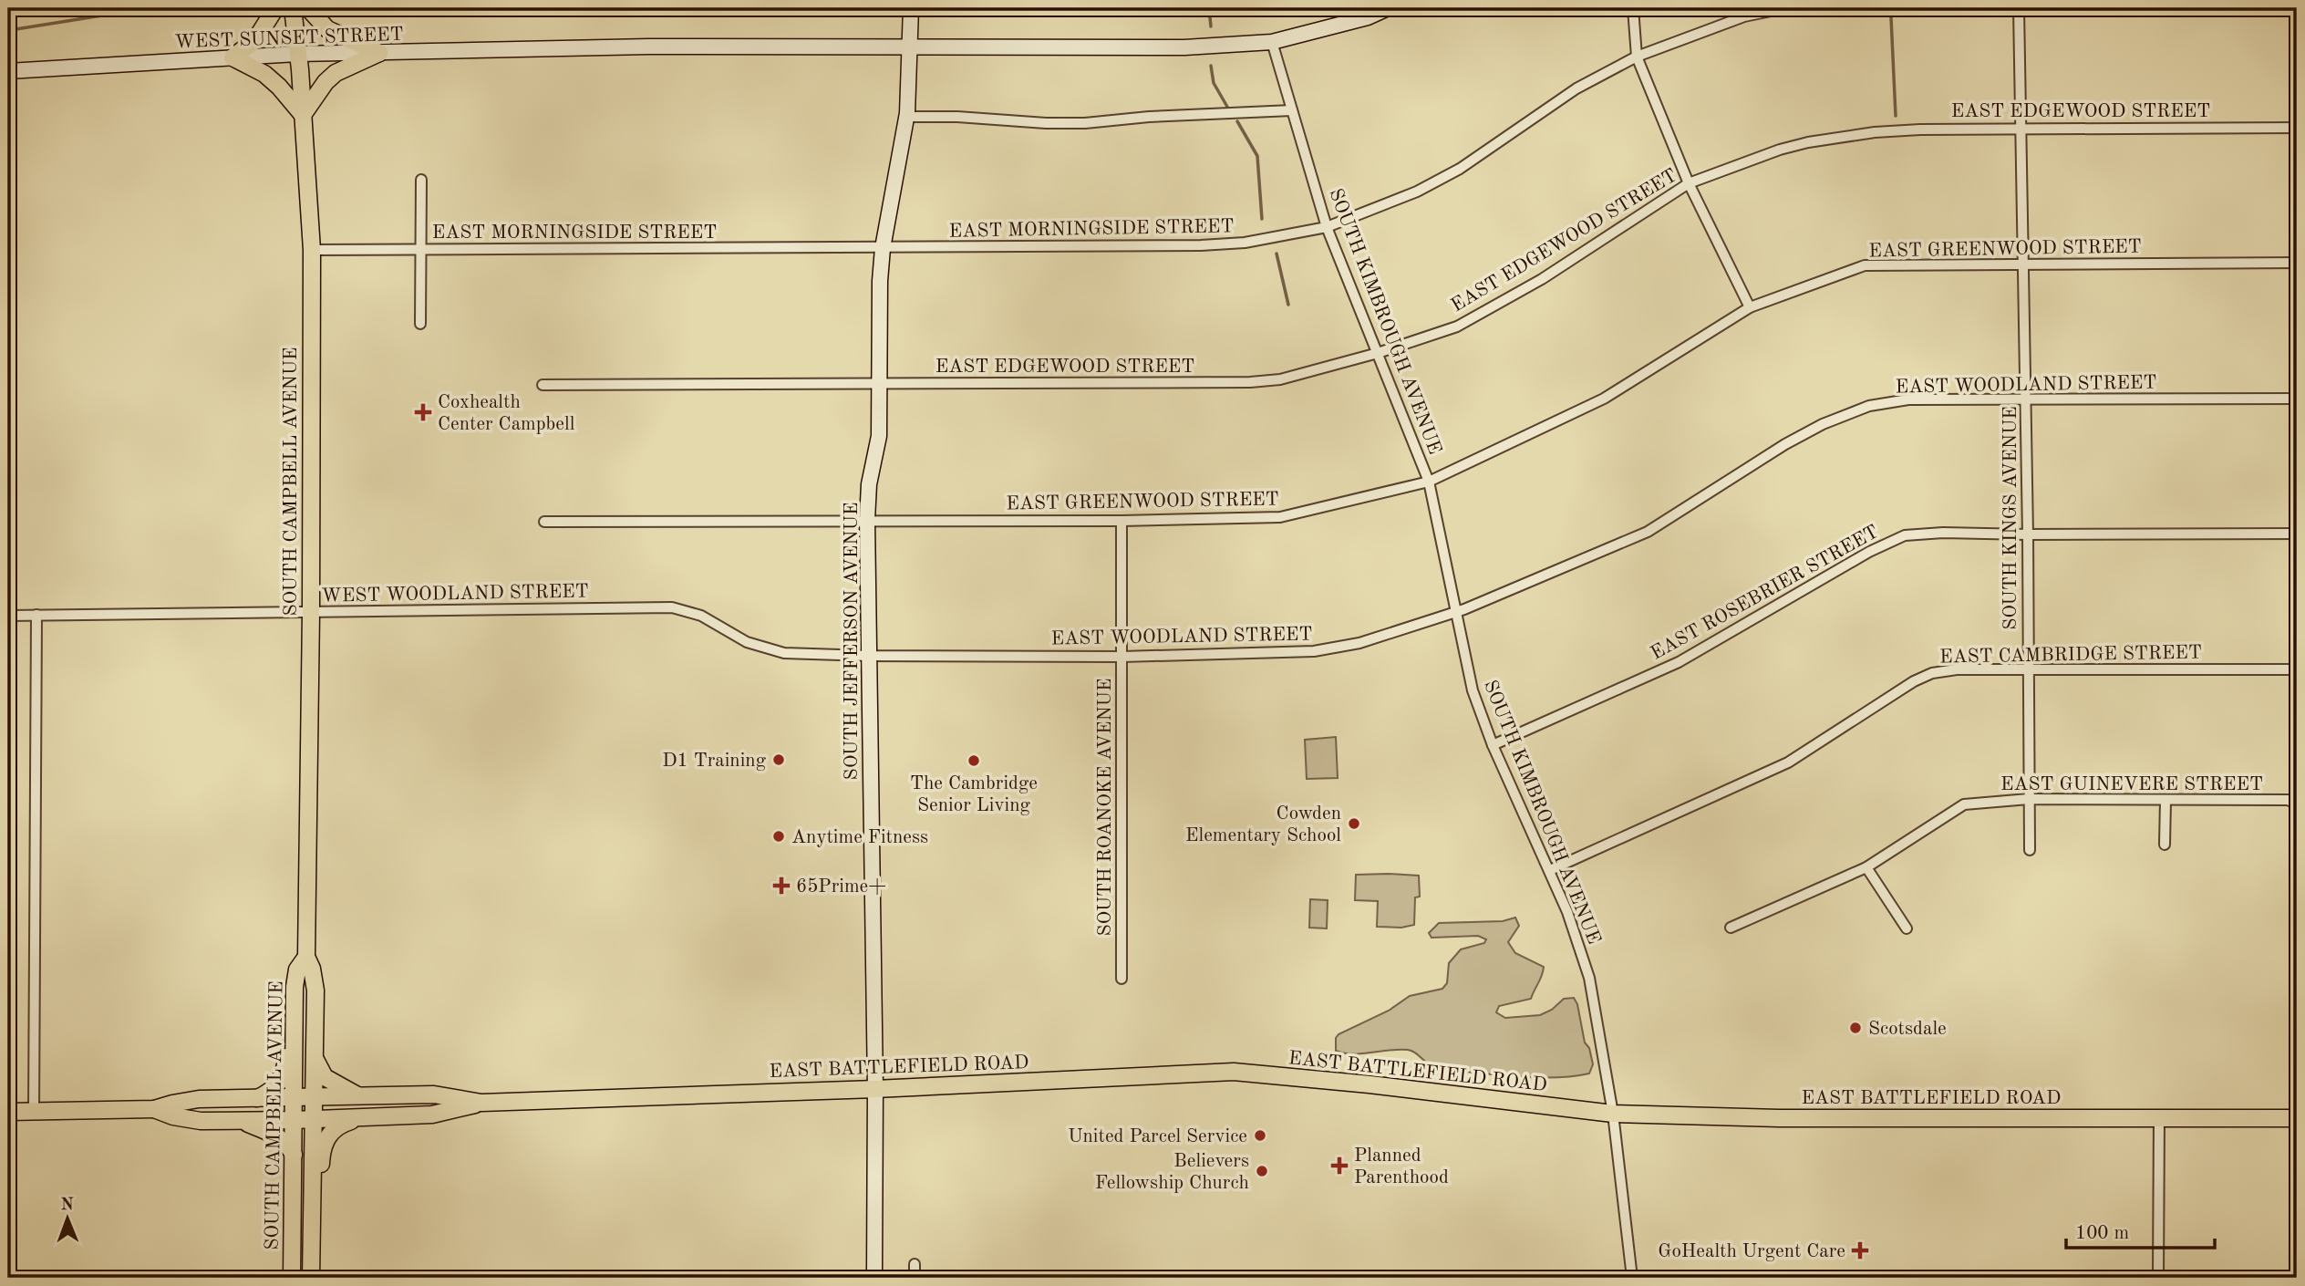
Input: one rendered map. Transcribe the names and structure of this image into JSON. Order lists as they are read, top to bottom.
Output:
{
  "streets": {
    "main road": [
      "WEST SUNSET STREET",
      "SOUTH CAMPBELL AVENUE",
      "SOUTH JEFFERSON AVENUE",
      "EAST BATTLEFIELD ROAD"
    ],
    "street": [
      "EAST EDGEWOOD STREET",
      "EAST MORNINGSIDE STREET",
      "EAST GREENWOOD STREET",
      "SOUTH KIMBROUGH AVENUE",
      "EAST WOODLAND STREET",
      "SOUTH KINGS AVENUE",
      "EAST ROSEBRIER STREET",
      "WEST WOODLAND STREET",
      "EAST CAMBRIDGE STREET",
      "EAST GUINEVERE STREET",
      "SOUTH ROANOKE AVENUE"
    ]
  },
  "crossings": [
    ["WEST SUNSET STREET", "SOUTH KIMBROUGH AVENUE"],
    ["WEST SUNSET STREET", "SOUTH CAMPBELL AVENUE"],
    ["WEST SUNSET STREET", "SOUTH JEFFERSON AVENUE"],
    ["EAST EDGEWOOD STREET", "SOUTH KIMBROUGH AVENUE"],
    ["EAST EDGEWOOD STREET", "SOUTH KINGS AVENUE"],
    ["EAST EDGEWOOD STREET", "SOUTH JEFFERSON AVENUE"],
    ["EAST MORNINGSIDE STREET", "SOUTH KIMBROUGH AVENUE"],
    ["EAST MORNINGSIDE STREET", "SOUTH CAMPBELL AVENUE"],
    ["EAST MORNINGSIDE STREET", "SOUTH JEFFERSON AVENUE"],
    ["EAST GREENWOOD STREET", "SOUTH KIMBROUGH AVENUE"],
    ["EAST GREENWOOD STREET", "SOUTH KINGS AVENUE"],
    ["EAST GREENWOOD STREET", "SOUTH JEFFERSON AVENUE"],
    ["EAST GREENWOOD STREET", "SOUTH ROANOKE AVENUE"],
    ["SOUTH KIMBROUGH AVENUE", "EAST WOODLAND STREET"],
    ["SOUTH KIMBROUGH AVENUE", "EAST ROSEBRIER STREET"],
    ["SOUTH KIMBROUGH AVENUE", "EAST CAMBRIDGE STREET"],
    ["SOUTH KIMBROUGH AVENUE", "EAST BATTLEFIELD ROAD"],
    ["EAST WOODLAND STREET", "SOUTH KINGS AVENUE"],
    ["EAST WOODLAND STREET", "WEST WOODLAND STREET"],
    ["EAST WOODLAND STREET", "SOUTH JEFFERSON AVENUE"],
    ["EAST WOODLAND STREET", "SOUTH ROANOKE AVENUE"],
    ["SOUTH CAMPBELL AVENUE", "WEST WOODLAND STREET"],
    ["SOUTH KINGS AVENUE", "EAST ROSEBRIER STREET"],
    ["SOUTH KINGS AVENUE", "EAST CAMBRIDGE STREET"],
    ["SOUTH KINGS AVENUE", "EAST GUINEVERE STREET"],
    ["SOUTH JEFFERSON AVENUE", "EAST BATTLEFIELD ROAD"]
  ],
  "places": {
    "health": [
      "Coxhealth Center Campbell",
      "65Prime+",
      "Planned Parenthood",
      "GoHealth Urgent Care"
    ],
    "other": [
      "D1 Training",
      "The Cambridge Senior Living",
      "Cowden Elementary School",
      "Anytime Fitness",
      "Scotsdale",
      "United Parcel Service",
      "Believers Fellowship Church"
    ]
  },
  "scale_bar": "100 m",
  "north": "top"
}
